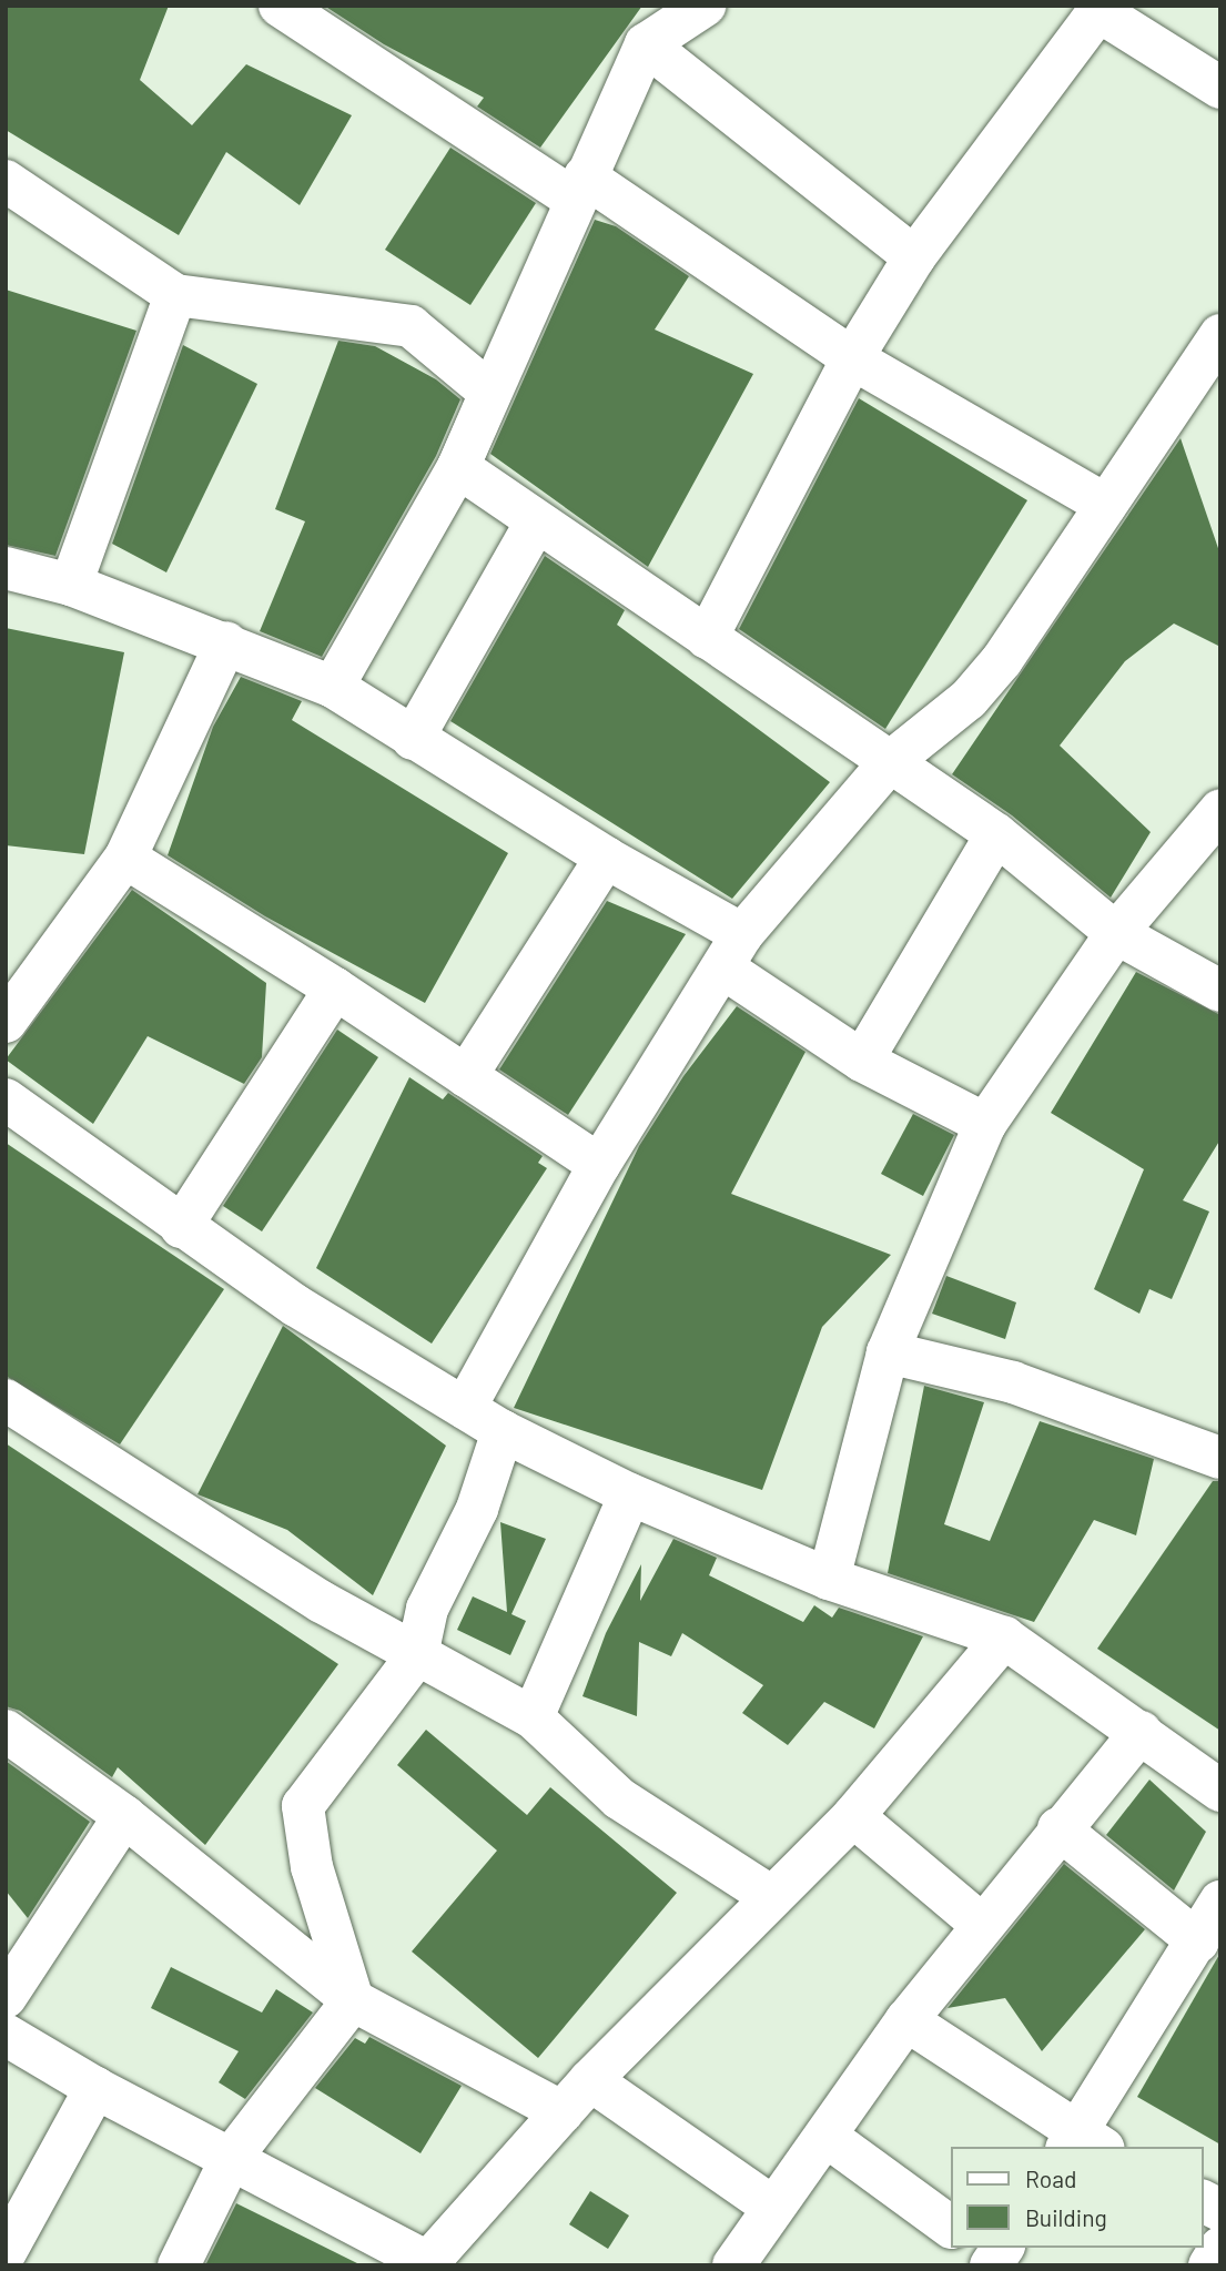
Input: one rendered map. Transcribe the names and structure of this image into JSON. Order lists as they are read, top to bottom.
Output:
{
  "legend": ["Road", "Building"]
}
